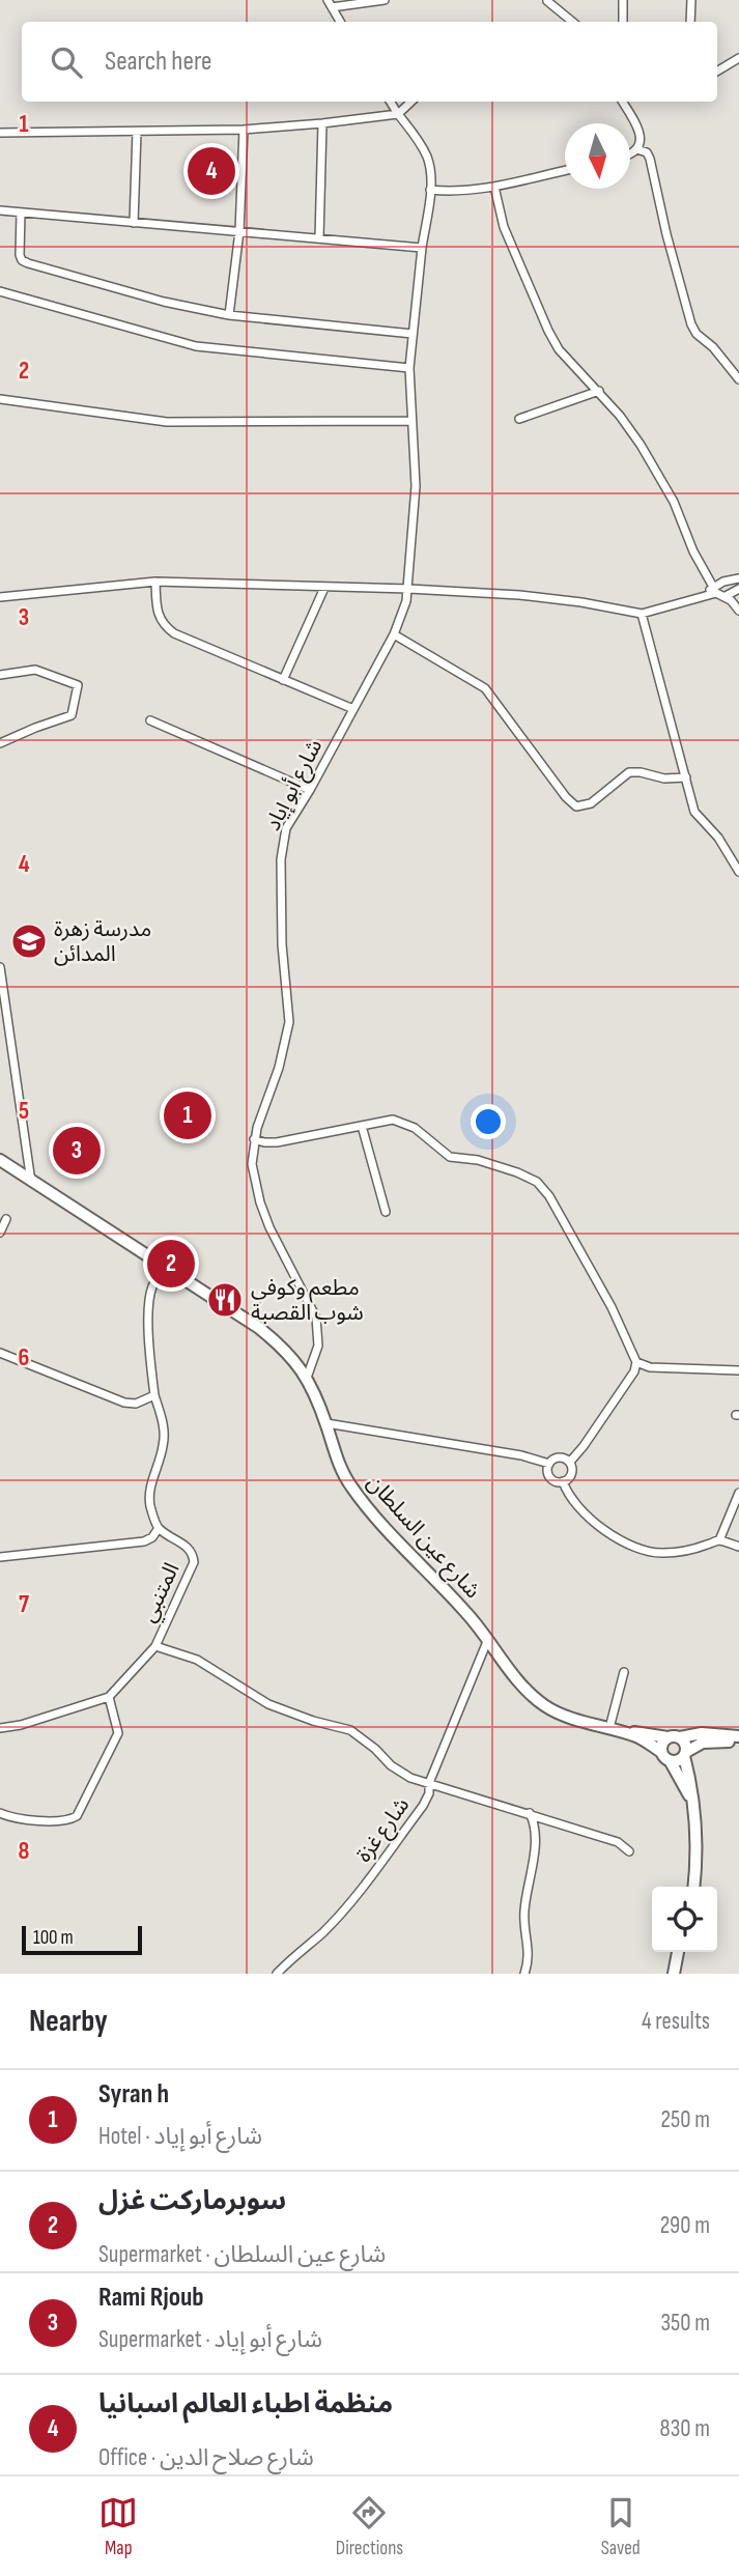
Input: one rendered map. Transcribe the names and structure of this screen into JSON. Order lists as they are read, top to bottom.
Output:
{
  "streets": {
    "main road": ["شارع عين السلطان"],
    "street": ["شارع أبو إياد", "المتنبي", "شارع غزة"]
  },
  "crossings": [
    ["شارع أبو إياد", "شارع عين السلطان"],
    ["شارع عين السلطان", "شارع غزة"]
  ],
  "places": {
    "school or university": ["مدرسة زهرة المدائن"],
    "restaurant": ["مطعم وكوفي شوب القصبة"]
  },
  "scale_bar": "100 m",
  "north": "bottom",
  "page": {
    "search": "Search here",
    "pins": [
      "4",
      "1",
      "3",
      "2"
    ],
    "scale": "100 m",
    "heading": ["Nearby", "4 results"],
    "list": [
      {
        "mark": "1",
        "name": "Syran h",
        "note": "Hotel · شارع أبو إياد",
        "value": "250 m"
      },
      {
        "mark": "2",
        "name": "سوبرماركت غزل",
        "note": "Supermarket · شارع عين السلطان",
        "value": "290 m"
      },
      {
        "mark": "3",
        "name": "Rami Rjoub",
        "note": "Supermarket · شارع أبو إياد",
        "value": "350 m"
      },
      {
        "mark": "4",
        "name": "منظمة اطباء العالم اسبانيا",
        "note": "Office · شارع صلاح الدين",
        "value": "830 m"
      }
    ],
    "nav": ["Map", "Directions", "Saved"]
  },
  "grid": {
    "rows": [
      "1",
      "2",
      "3",
      "4",
      "5",
      "6",
      "7",
      "8"
    ]
  }
}
